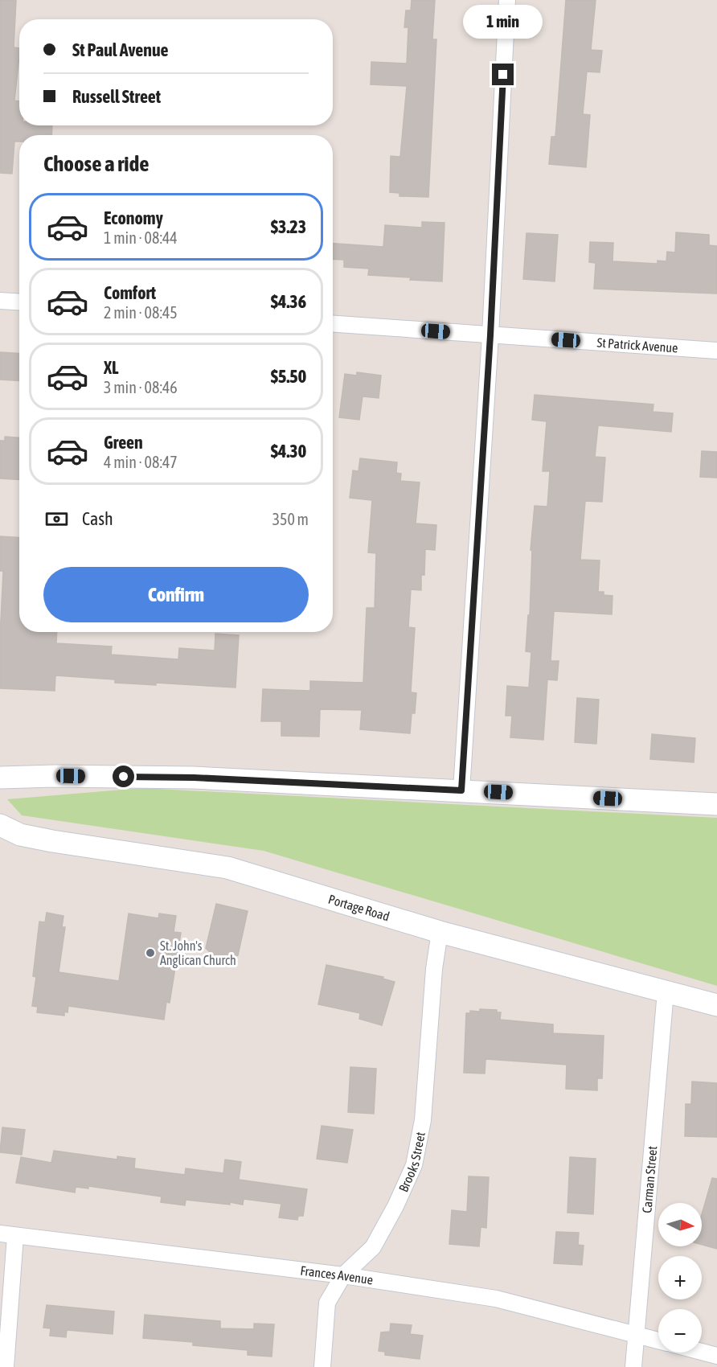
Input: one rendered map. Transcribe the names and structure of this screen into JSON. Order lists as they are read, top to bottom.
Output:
{
  "streets": {
    "street": [
      "St Patrick Avenue",
      "Portage Road",
      "Brooks Street",
      "Carman Street",
      "Frances Avenue"
    ]
  },
  "crossings": [
    ["Portage Road", "Brooks Street"],
    ["Portage Road", "Carman Street"],
    ["Brooks Street", "Frances Avenue"],
    ["Carman Street", "Frances Avenue"]
  ],
  "places": ["St. John's Anglican Church"],
  "north": "right",
  "page": {
    "bubble": "1 min",
    "banner": ["St Paul Avenue", "Russell Street"],
    "heading": "Choose a ride",
    "list": [
      {
        "name": "Economy",
        "note": "1 min · 08:44",
        "value": "$3.23"
      },
      {
        "name": "Comfort",
        "note": "2 min · 08:45",
        "value": "$4.36"
      },
      {
        "name": "XL",
        "note": "3 min · 08:46",
        "value": "$5.50"
      },
      {
        "name": "Green",
        "note": "4 min · 08:47",
        "value": "$4.30"
      }
    ],
    "pay": ["Cash", "350 m"],
    "buttons": "Confirm",
    "map_buttons": ["+", "−"]
  }
}
